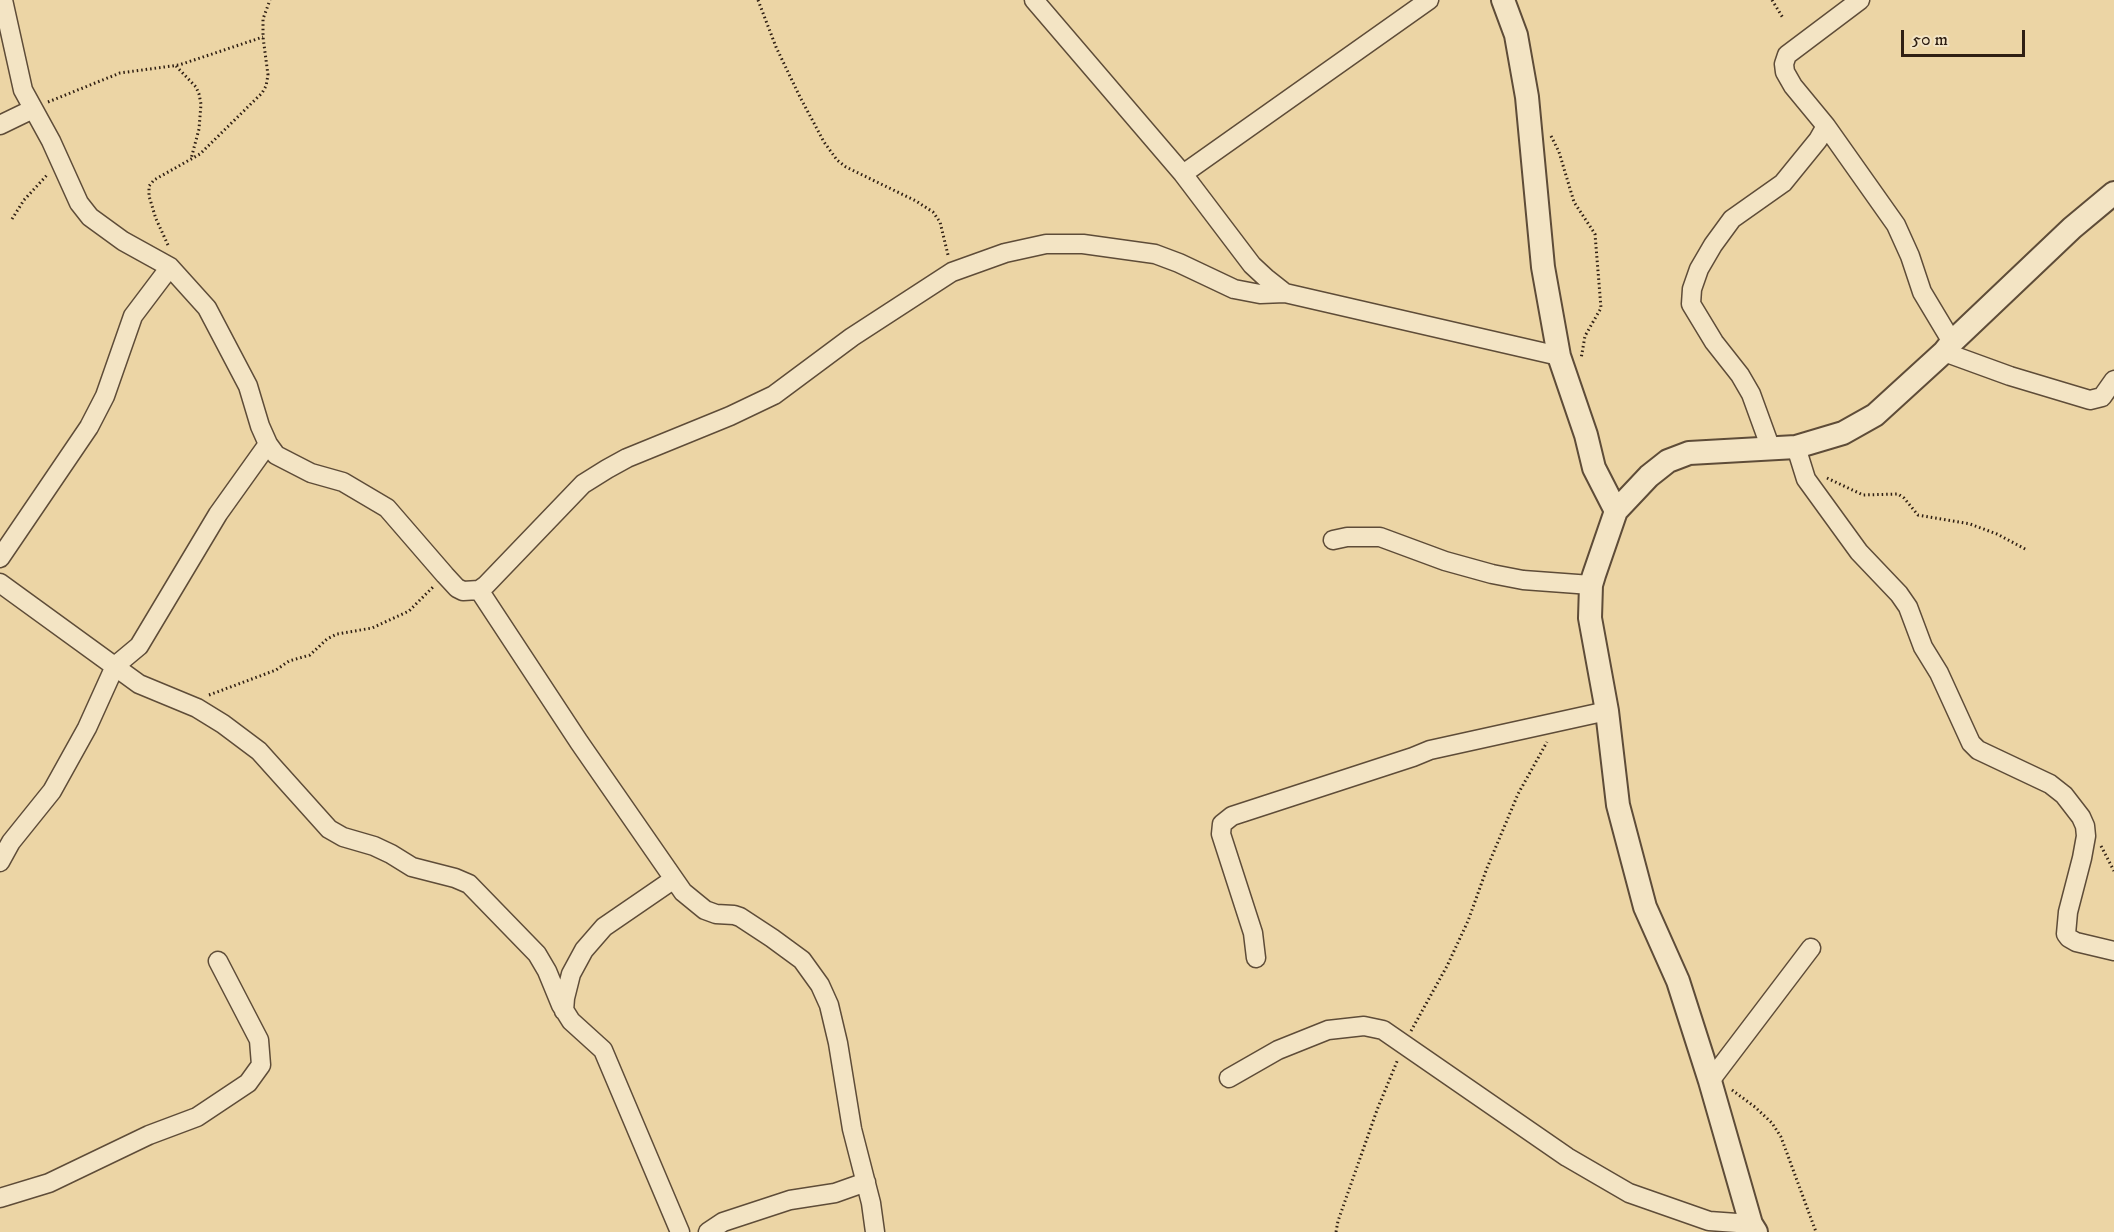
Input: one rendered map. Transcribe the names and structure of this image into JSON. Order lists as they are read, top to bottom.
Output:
{
  "scale_bar": "50 m"
}
